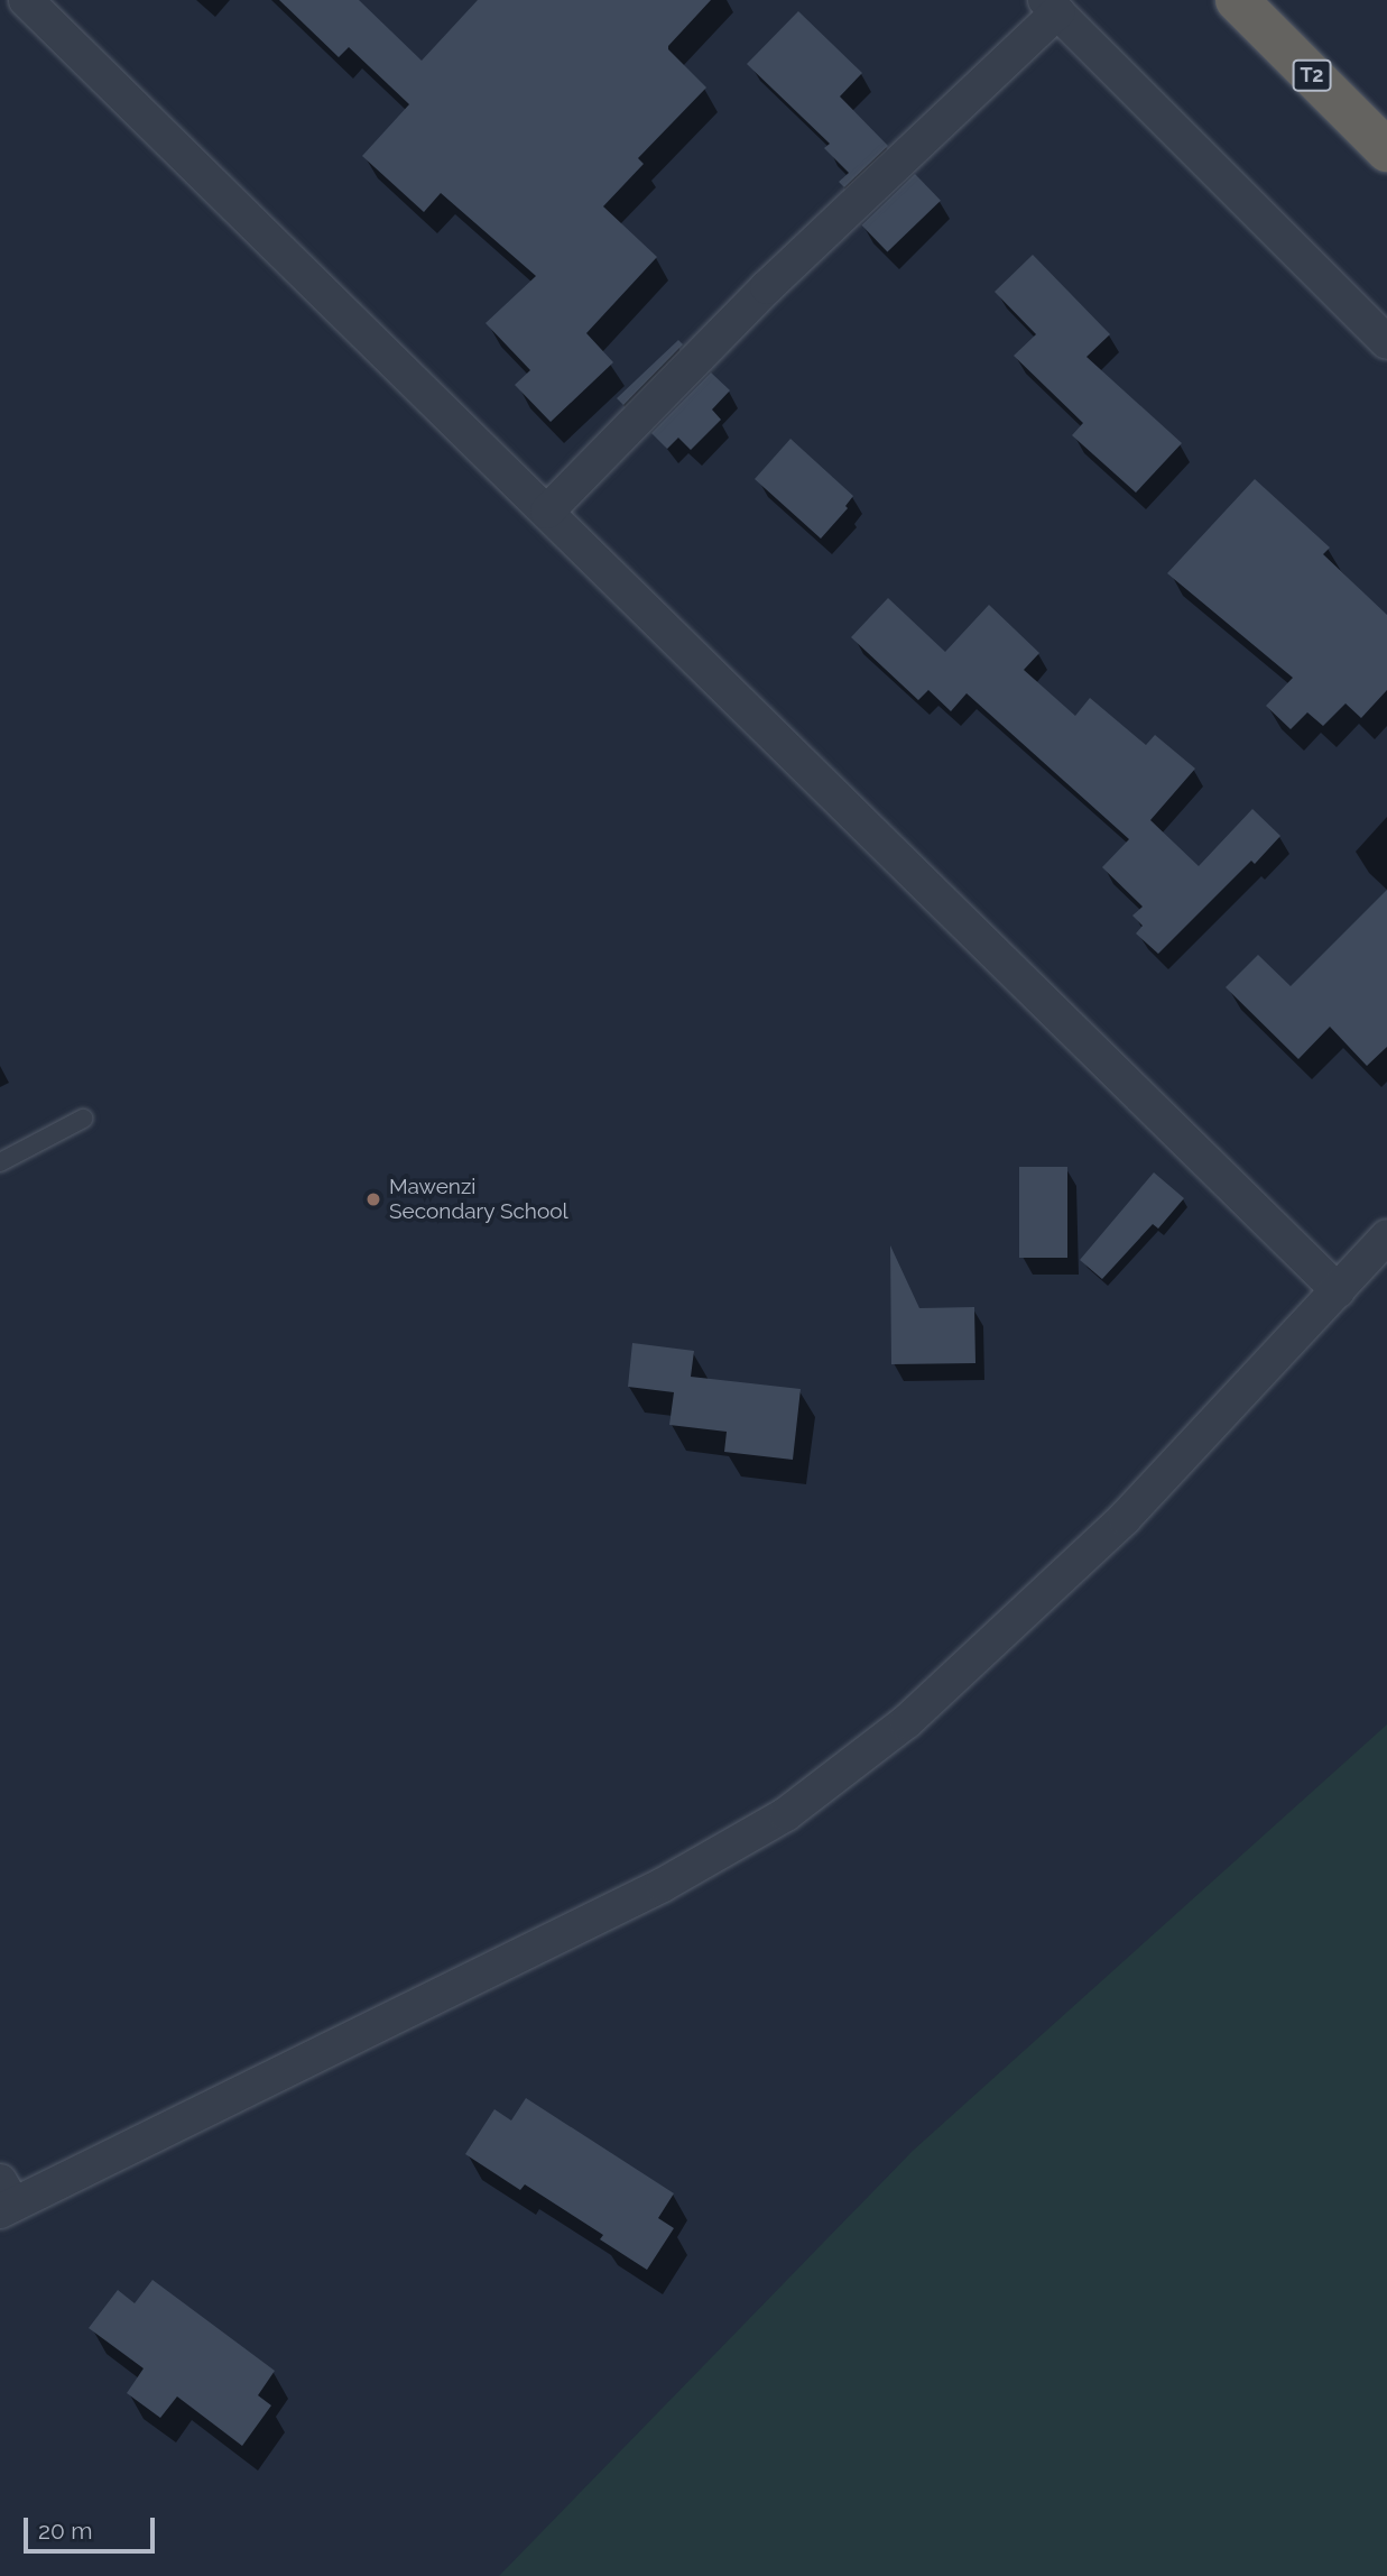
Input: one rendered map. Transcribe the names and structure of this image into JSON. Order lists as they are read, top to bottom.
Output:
{
  "streets": {
    "highway": ["T2"]
  },
  "places": ["Mawenzi Secondary School"],
  "scale_bar": "20 m"
}
